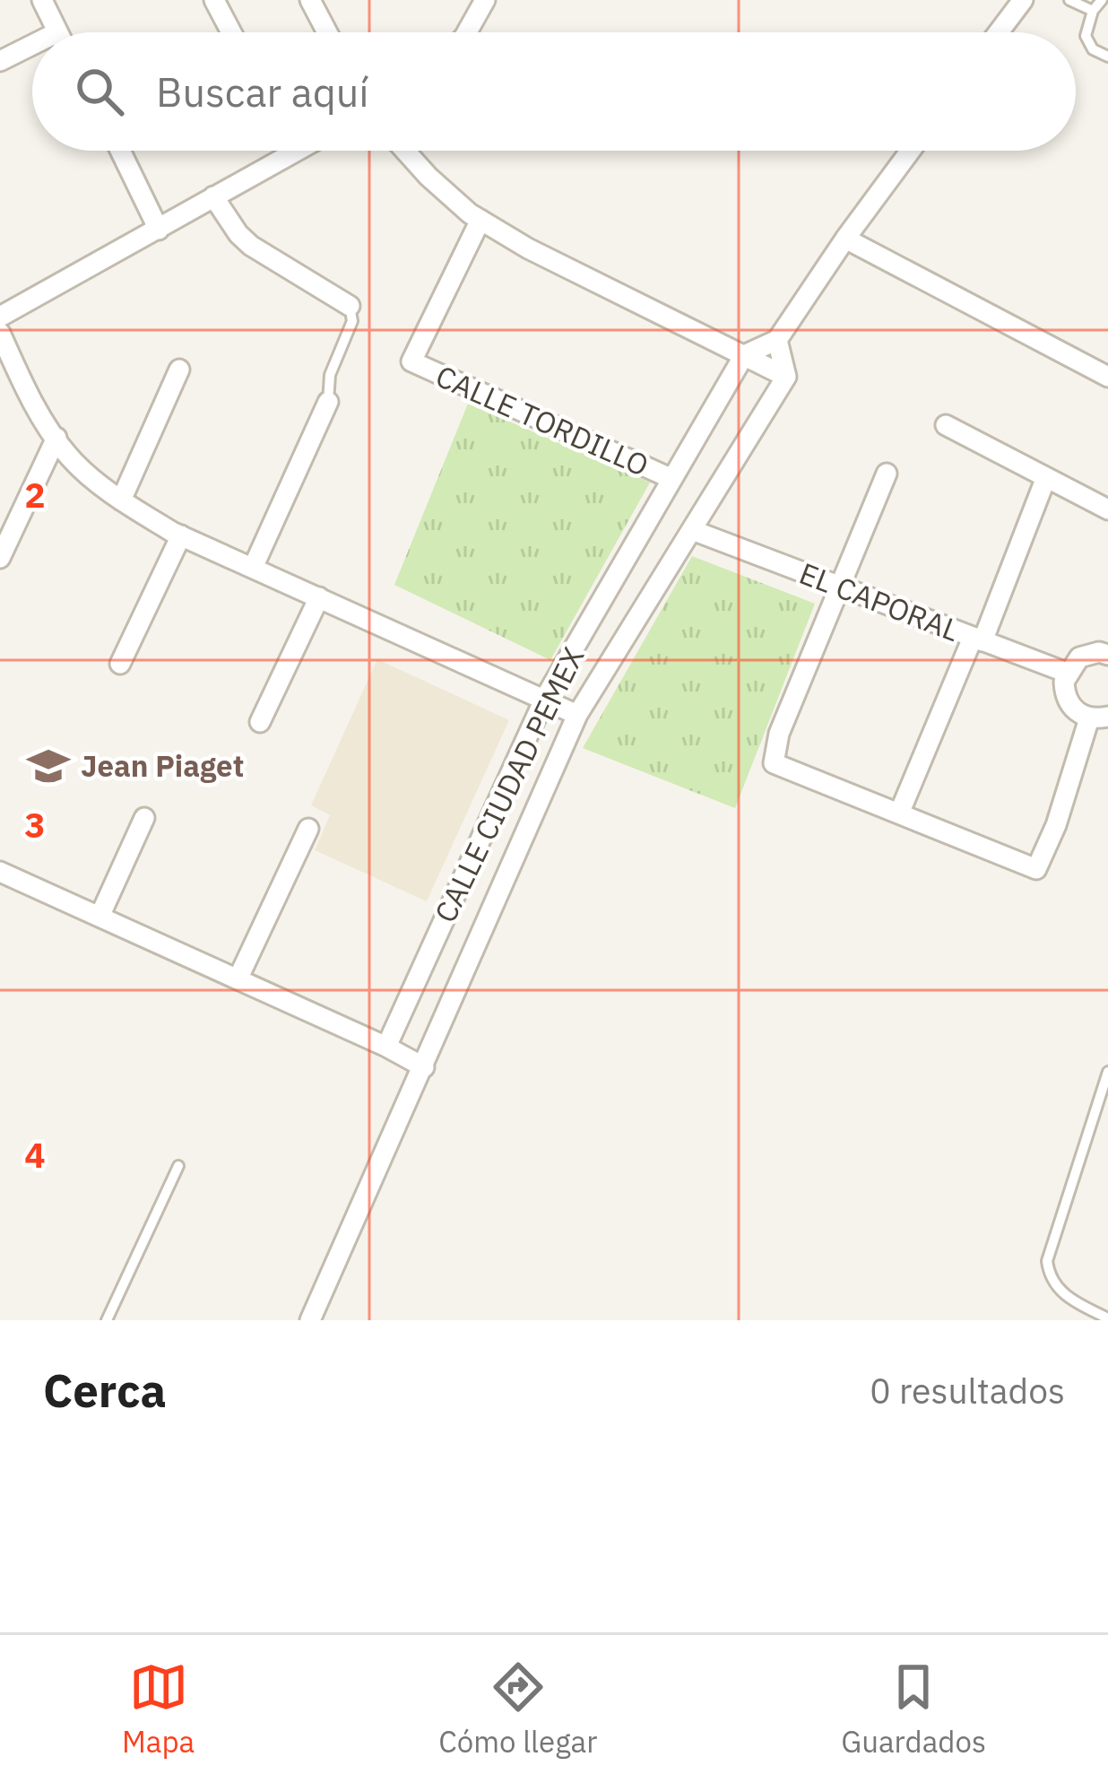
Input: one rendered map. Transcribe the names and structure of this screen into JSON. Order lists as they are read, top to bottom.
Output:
{
  "streets": {
    "street": ["CALLE TORDILLO", "EL CAPORAL", "CALLE CIUDAD PEMEX"]
  },
  "crossings": [
    ["CALLE TORDILLO", "CALLE CIUDAD PEMEX"],
    ["EL CAPORAL", "CALLE CIUDAD PEMEX"]
  ],
  "places": {
    "school or university": ["Jean Piaget"]
  },
  "page": {
    "search": "Buscar aquí",
    "heading": ["Cerca", "0 resultados"],
    "nav": ["Mapa", "Cómo llegar", "Guardados"]
  },
  "grid": {
    "rows": ["2", "3", "4"]
  }
}
